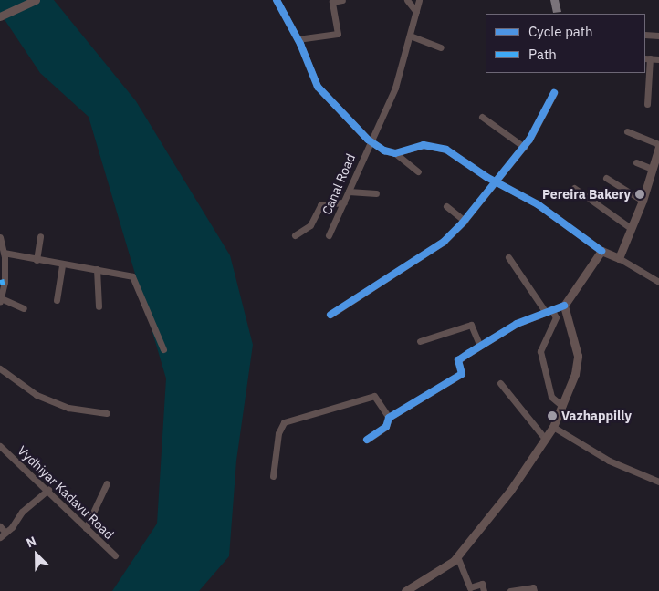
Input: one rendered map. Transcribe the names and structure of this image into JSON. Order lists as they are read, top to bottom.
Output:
{
  "streets": {
    "street": ["Canal Road", "Vydhiyar Kadavu Road"]
  },
  "places": ["Pereira Bakery", "Vazhappilly"],
  "legend": ["Cycle path", "Path"],
  "north": "top left"
}
